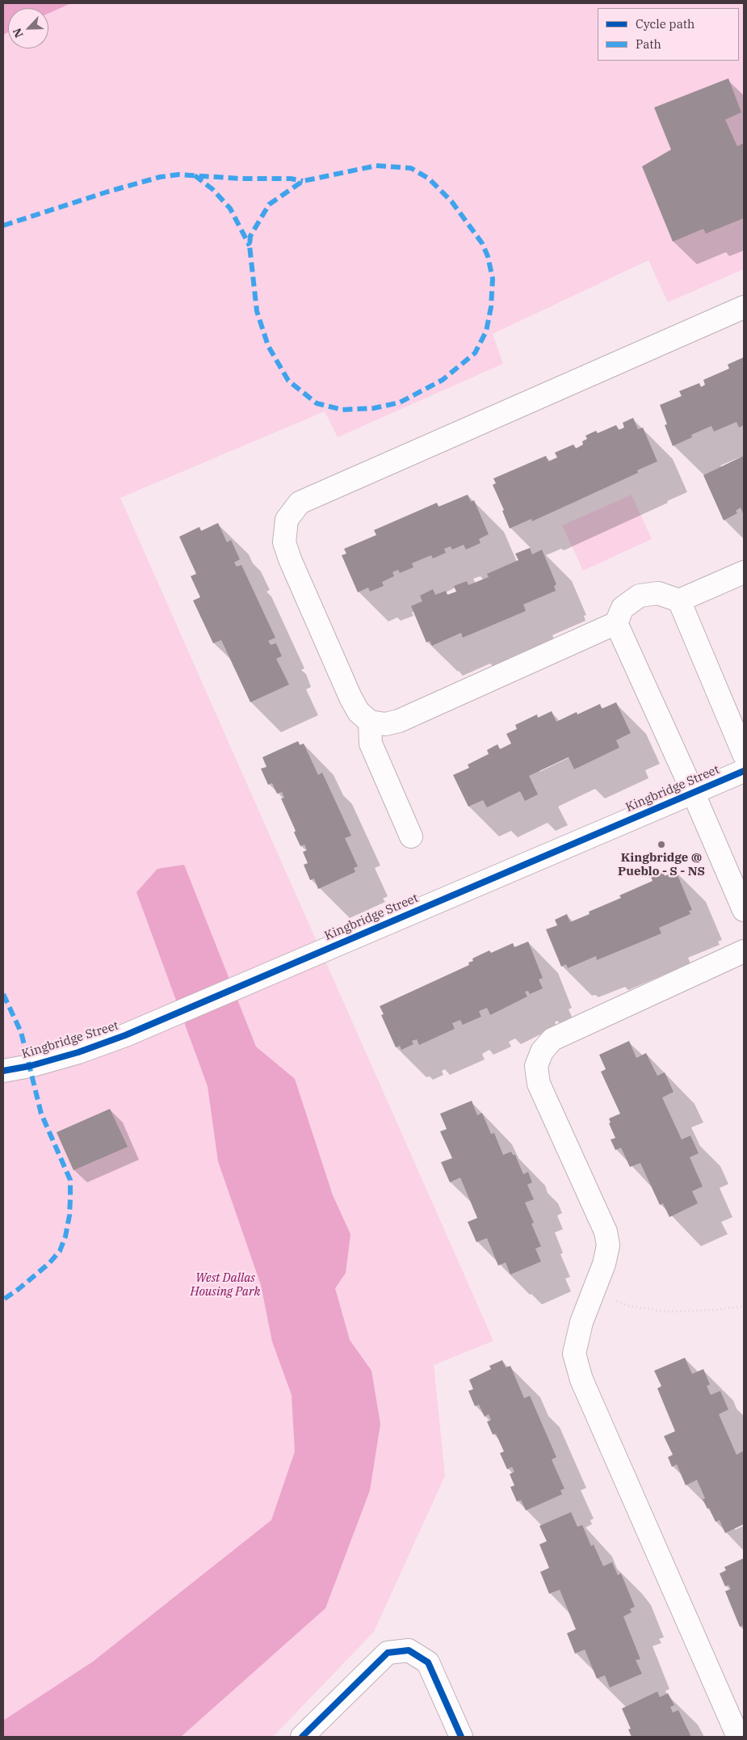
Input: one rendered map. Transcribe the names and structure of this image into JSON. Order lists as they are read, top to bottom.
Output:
{
  "streets": {
    "street": ["Kingbridge Street"]
  },
  "parks": ["West Dallas Housing Park"],
  "places": ["Kingbridge @ Pueblo - S - NS"],
  "legend": ["Cycle path", "Path"],
  "north": "bottom left"
}
